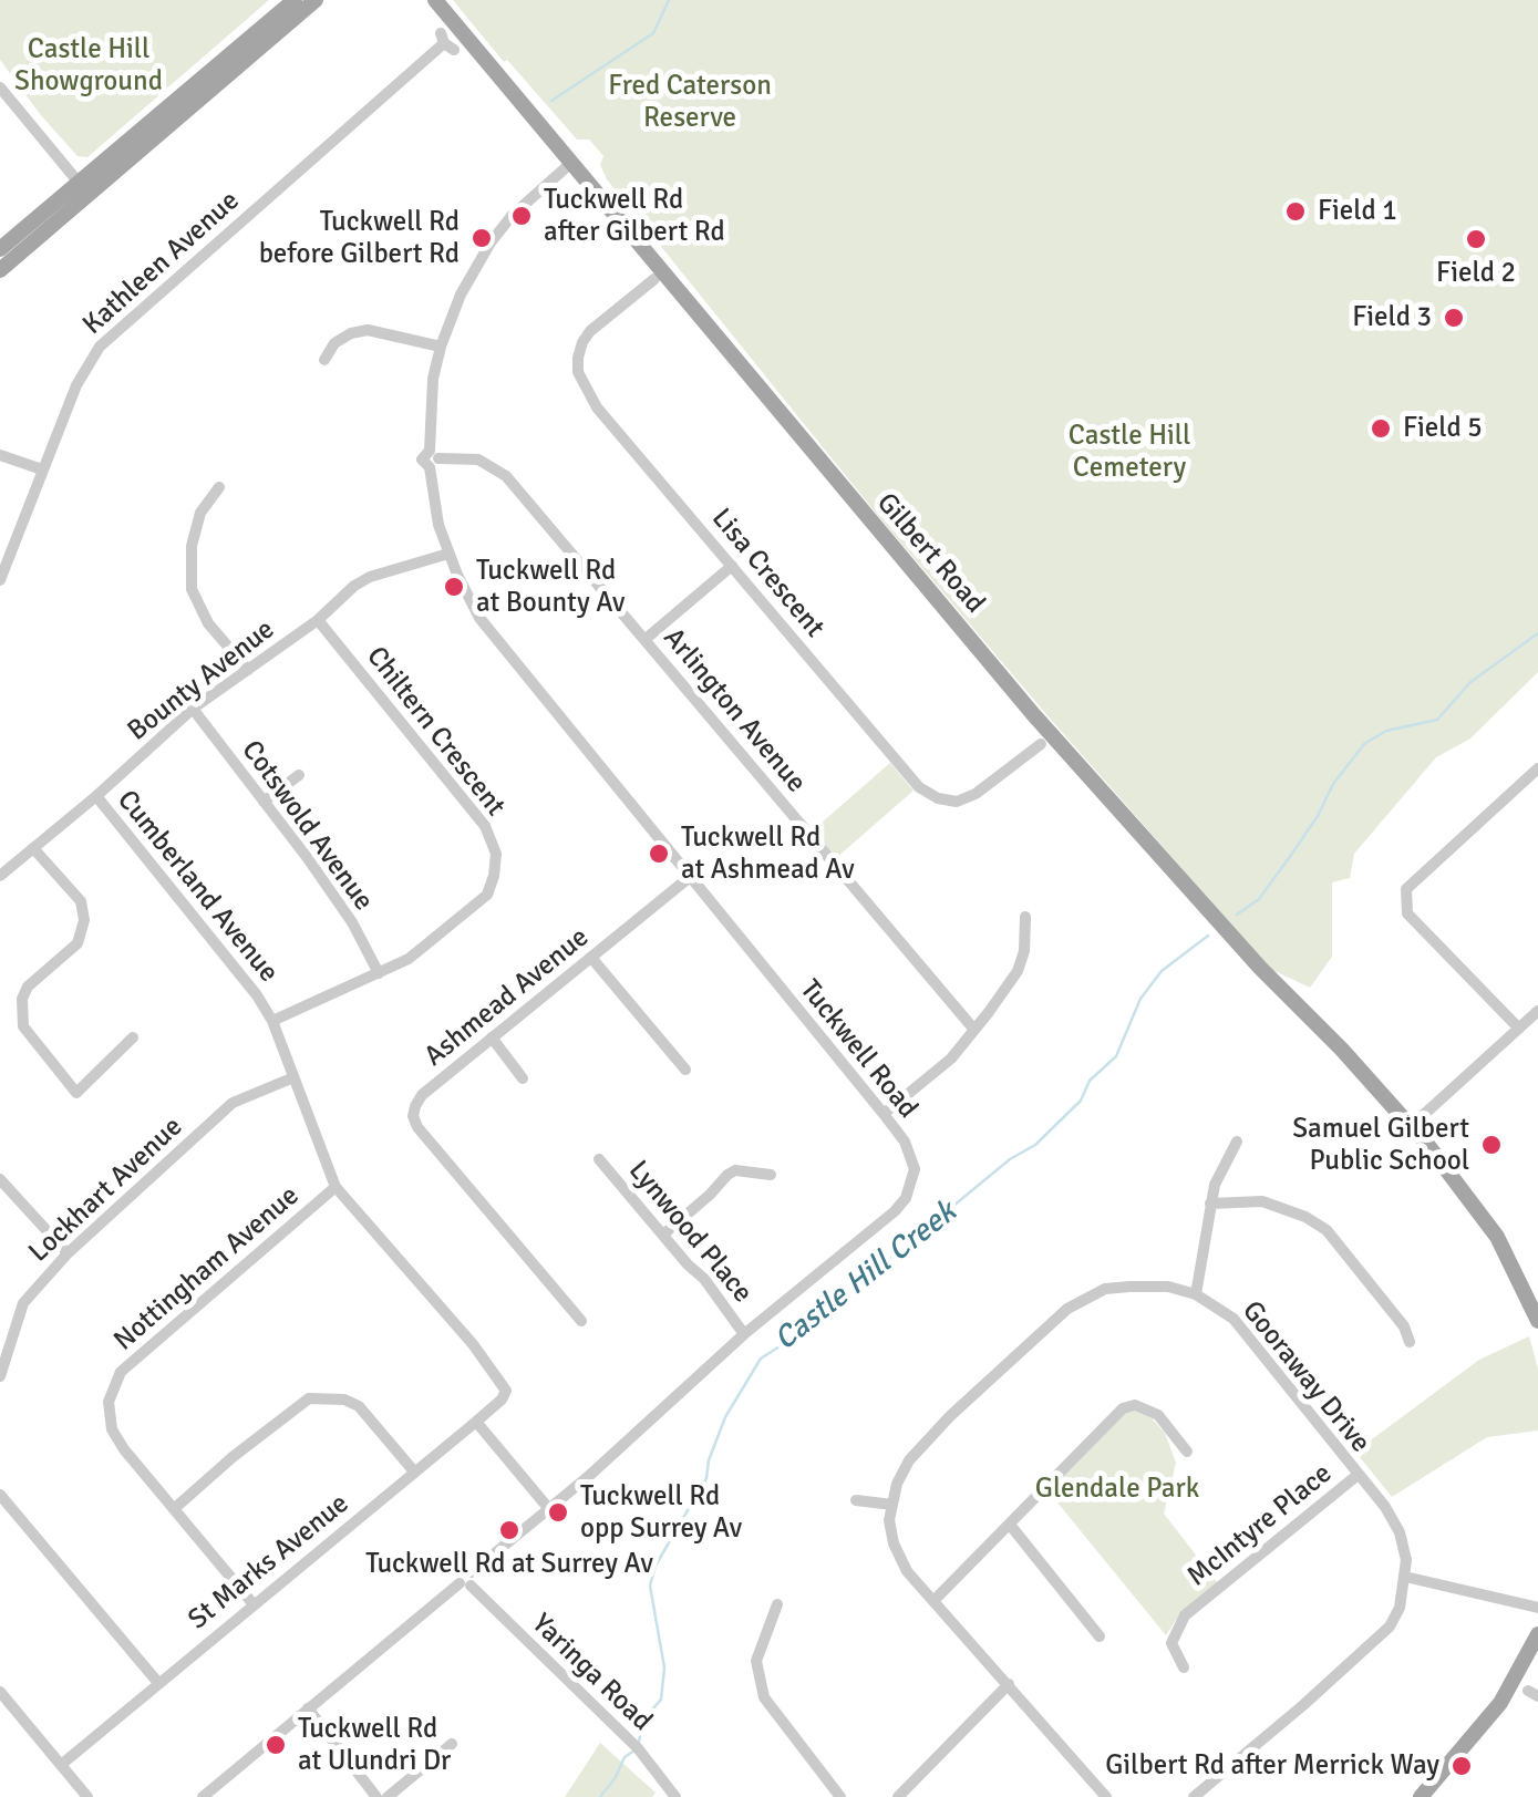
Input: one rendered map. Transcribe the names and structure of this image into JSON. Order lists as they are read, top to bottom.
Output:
{
  "streets": {
    "main road": ["Gilbert Road"],
    "street": [
      "Kathleen Avenue",
      "Lisa Crescent",
      "Bounty Avenue",
      "Arlington Avenue",
      "Chiltern Crescent",
      "Cotswold Avenue",
      "Cumberland Avenue",
      "Ashmead Avenue",
      "Tuckwell Road",
      "Lockhart Avenue",
      "Lynwood Place",
      "Nottingham Avenue",
      "Gooraway Drive",
      "McIntyre Place",
      "St Marks Avenue",
      "Yaringa Road"
    ]
  },
  "crossings": [
    ["Gilbert Road", "Tuckwell Road"],
    ["Bounty Avenue", "Chiltern Crescent"],
    ["Bounty Avenue", "Cotswold Avenue"],
    ["Bounty Avenue", "Cumberland Avenue"],
    ["Bounty Avenue", "Tuckwell Road"],
    ["Arlington Avenue", "Tuckwell Road"],
    ["Chiltern Crescent", "Cotswold Avenue"],
    ["Chiltern Crescent", "Cumberland Avenue"],
    ["Cumberland Avenue", "Lockhart Avenue"],
    ["Cumberland Avenue", "Nottingham Avenue"],
    ["Cumberland Avenue", "St Marks Avenue"],
    ["Ashmead Avenue", "Tuckwell Road"],
    ["Tuckwell Road", "Lynwood Place"],
    ["Tuckwell Road", "Yaringa Road"],
    ["Nottingham Avenue", "St Marks Avenue"],
    ["Gooraway Drive", "McIntyre Place"]
  ],
  "water": ["Castle Hill Creek"],
  "parks": [
    "Castle Hill Showground",
    "Fred Caterson Reserve",
    "Castle Hill Cemetery",
    "Glendale Park"
  ],
  "places": [
    "Field 1",
    "Tuckwell Rd after Gilbert Rd",
    "Tuckwell Rd before Gilbert Rd",
    "Field 2",
    "Field 3",
    "Field 5",
    "Tuckwell Rd at Bounty Av",
    "Tuckwell Rd at Ashmead Av",
    "Samuel Gilbert Public School",
    "Tuckwell Rd opp Surrey Av",
    "Tuckwell Rd at Surrey Av",
    "Tuckwell Rd at Ulundri Dr",
    "Gilbert Rd after Merrick Way"
  ]
}
